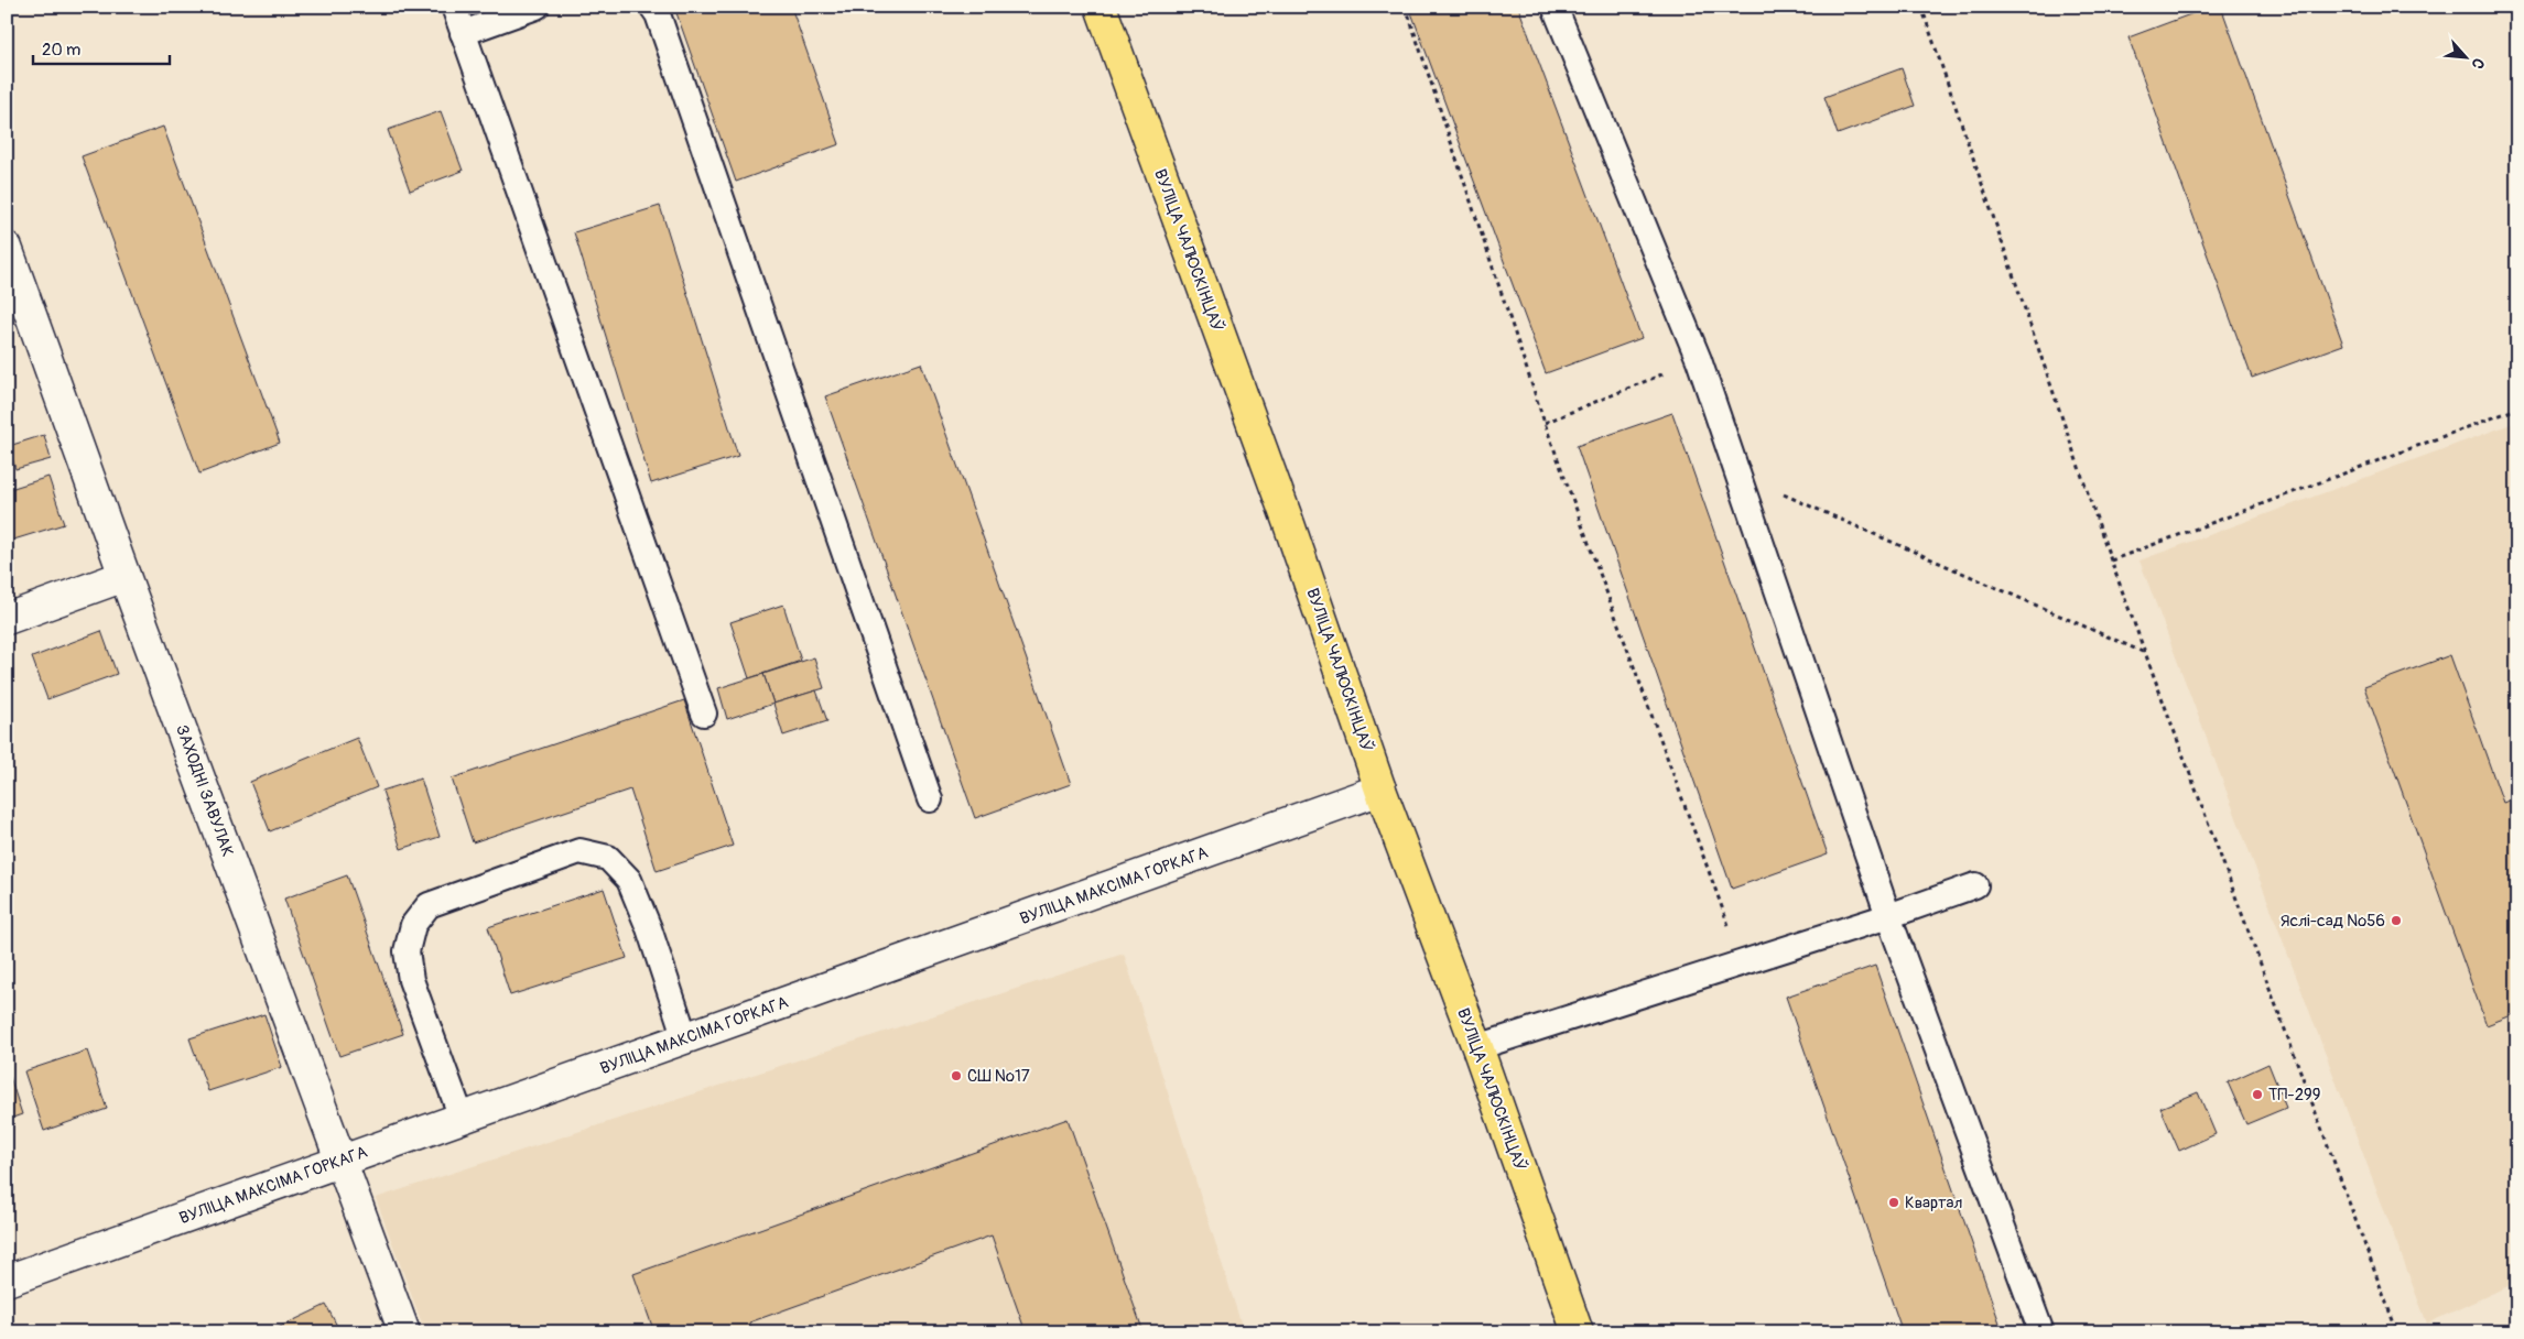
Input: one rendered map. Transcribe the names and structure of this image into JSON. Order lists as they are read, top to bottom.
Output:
{
  "streets": {
    "main road": ["ВУЛІЦА ЧАЛЮСКІНЦАЎ"],
    "street": ["ЗАХОДНІ ЗАВУЛАК", "ВУЛІЦА МАКСІМА ГОРКАГА"]
  },
  "crossings": [
    ["ВУЛІЦА ЧАЛЮСКІНЦАЎ", "ВУЛІЦА МАКСІМА ГОРКАГА"],
    ["ЗАХОДНІ ЗАВУЛАК", "ВУЛІЦА МАКСІМА ГОРКАГА"]
  ],
  "places": [
    "Яслі-сад №56",
    "СШ №17",
    "ТП-299",
    "Квартал"
  ],
  "scale_bar": "20 m",
  "north": "bottom right"
}
